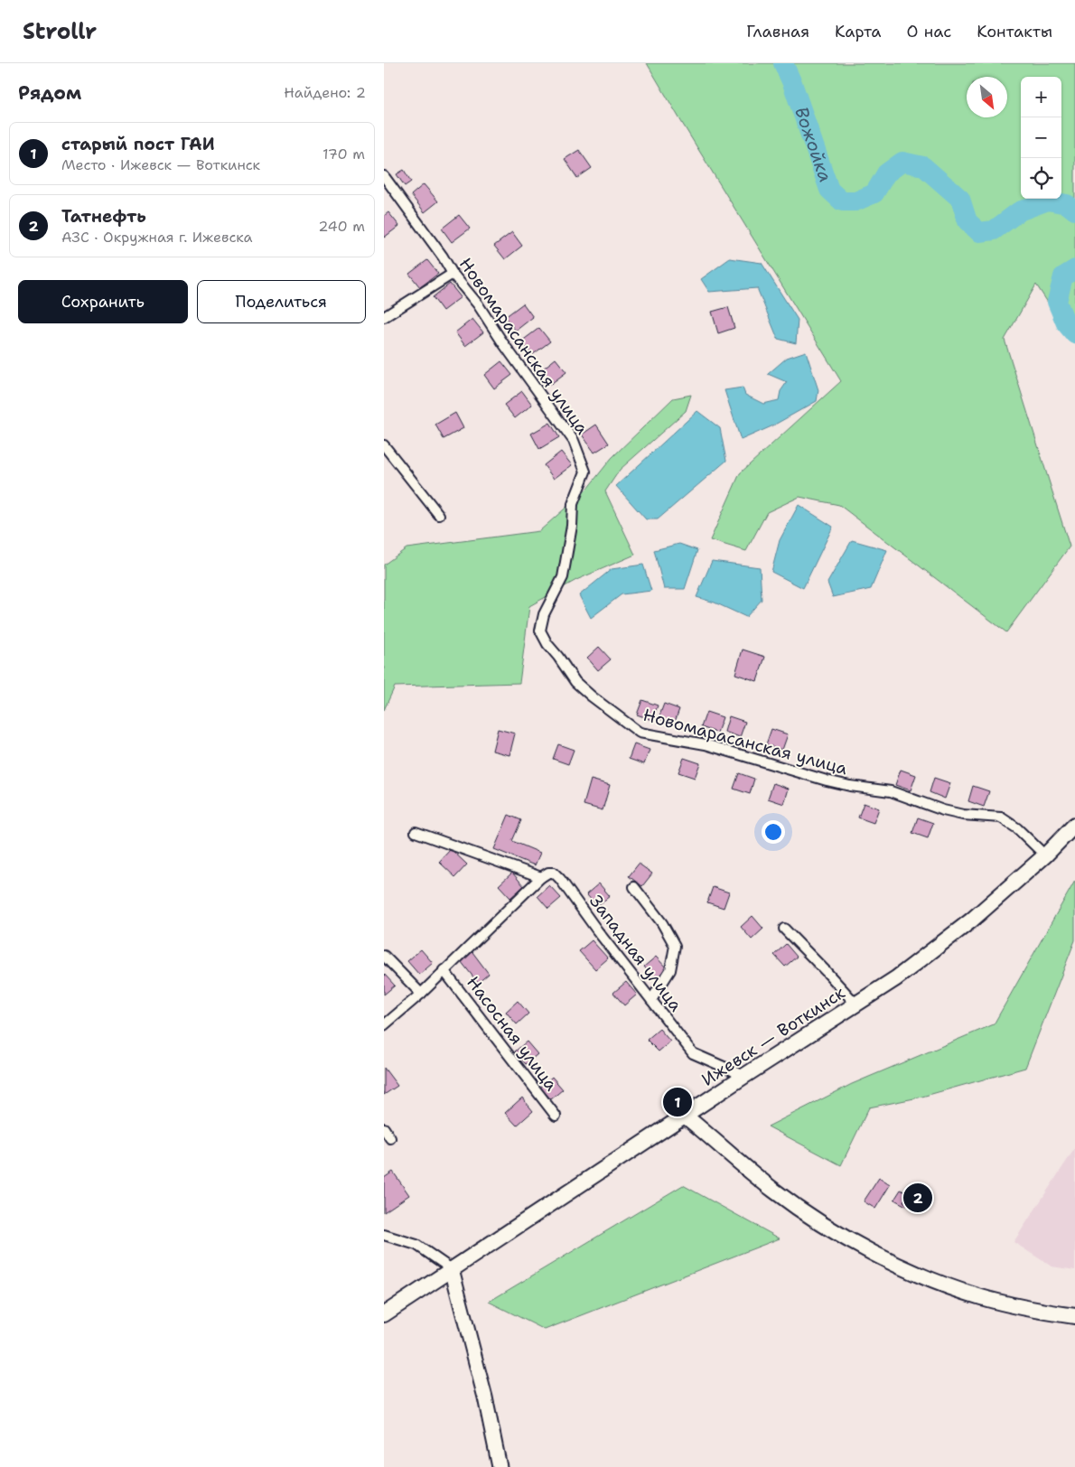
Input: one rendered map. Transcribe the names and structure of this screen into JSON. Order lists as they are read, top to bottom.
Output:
{
  "streets": {
    "main road": ["Ижевск — Воткинск"],
    "street": ["Новомарасанская улица", "Западная улица", "Насосная улица"]
  },
  "crossings": [
    ["Новомарасанская улица", "Ижевск — Воткинск"],
    ["Западная улица", "Ижевск — Воткинск"]
  ],
  "water": ["Вожойка"],
  "north": "bottom right",
  "page": {
    "header": "Strollr",
    "nav": [
      "Главная",
      "Карта",
      "О нас",
      "Контакты"
    ],
    "heading": ["Рядом", "Найдено: 2"],
    "map_buttons": ["+", "−"],
    "list": [
      {
        "mark": "1",
        "name": "старый пост ГАИ",
        "note": "Место · Ижевск — Воткинск",
        "value": "170 m"
      },
      {
        "mark": "2",
        "name": "Татнефть",
        "note": "АЗС · Окружная г. Ижевска",
        "value": "240 m"
      }
    ],
    "buttons": ["Сохранить", "Поделиться"],
    "pins": ["1", "2"]
  }
}
